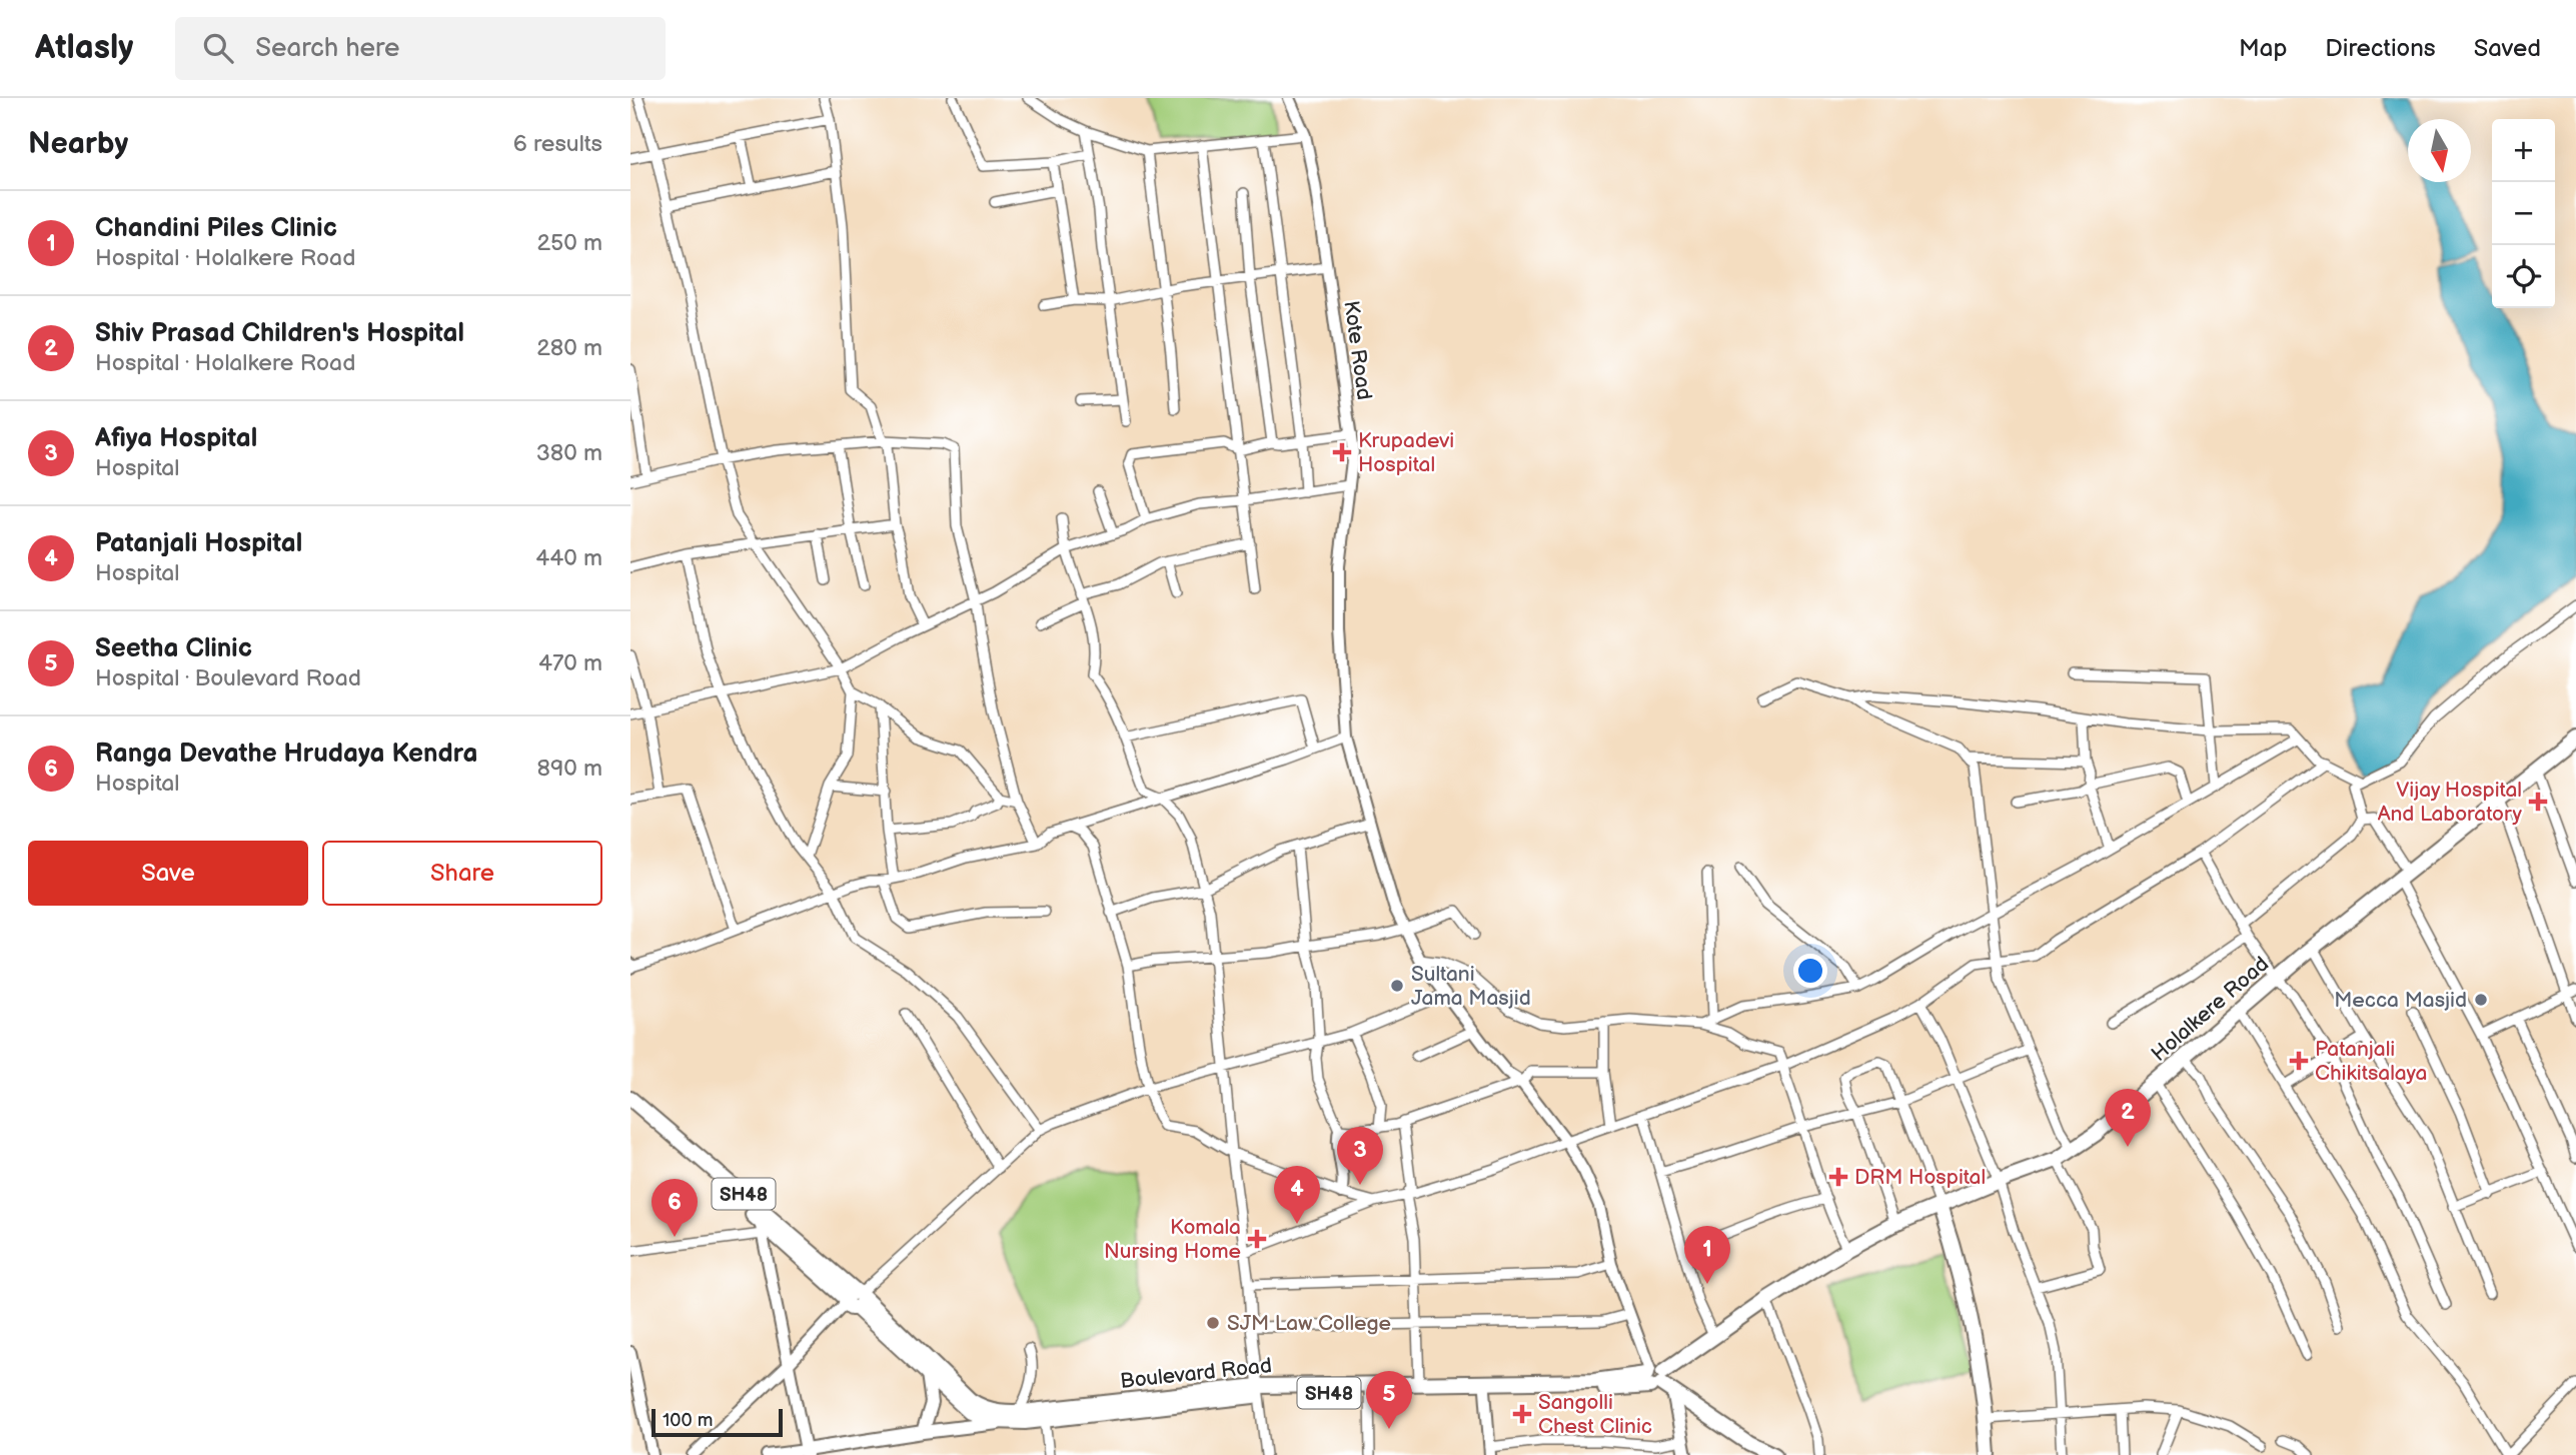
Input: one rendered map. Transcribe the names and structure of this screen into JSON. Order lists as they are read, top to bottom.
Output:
{
  "streets": {
    "main road": ["Holalkere Road", "SH48", "Boulevard Road"],
    "street": ["Kote Road"]
  },
  "crossings": [
    ["Kote Road", "Holalkere Road"],
    ["Kote Road", "Boulevard Road"],
    ["Holalkere Road", "Boulevard Road"],
    ["SH48", "Boulevard Road"]
  ],
  "places": {
    "health": [
      "Krupadevi Hospital",
      "Vijay Hospital And Laboratory",
      "Patanjali Chikitsalaya",
      "DRM Hospital",
      "Komala Nursing Home",
      "Sangolli Chest Clinic"
    ],
    "other": ["Sultani Jama Masjid", "Mecca Masjid", "SJM Law College"]
  },
  "scale_bar": "100 m",
  "north": "bottom",
  "page": {
    "header": "Atlasly",
    "search": "Search here",
    "nav": ["Map", "Directions", "Saved"],
    "heading": ["Nearby", "6 results"],
    "map_buttons": ["+", "−"],
    "list": [
      {
        "mark": "1",
        "name": "Chandini Piles Clinic",
        "note": "Hospital · Holalkere Road",
        "value": "250 m"
      },
      {
        "mark": "2",
        "name": "Shiv Prasad Children's Hospital",
        "note": "Hospital · Holalkere Road",
        "value": "280 m"
      },
      {
        "mark": "3",
        "name": "Afiya Hospital",
        "note": "Hospital",
        "value": "380 m"
      },
      {
        "mark": "4",
        "name": "Patanjali Hospital",
        "note": "Hospital",
        "value": "440 m"
      },
      {
        "mark": "5",
        "name": "Seetha Clinic",
        "note": "Hospital · Boulevard Road",
        "value": "470 m"
      },
      {
        "mark": "6",
        "name": "Ranga Devathe Hrudaya Kendra",
        "note": "Hospital",
        "value": "890 m"
      }
    ],
    "buttons": ["Save", "Share"],
    "pins": [
      "2",
      "3",
      "4",
      "6",
      "1",
      "5"
    ],
    "scale": "100 m"
  }
}
